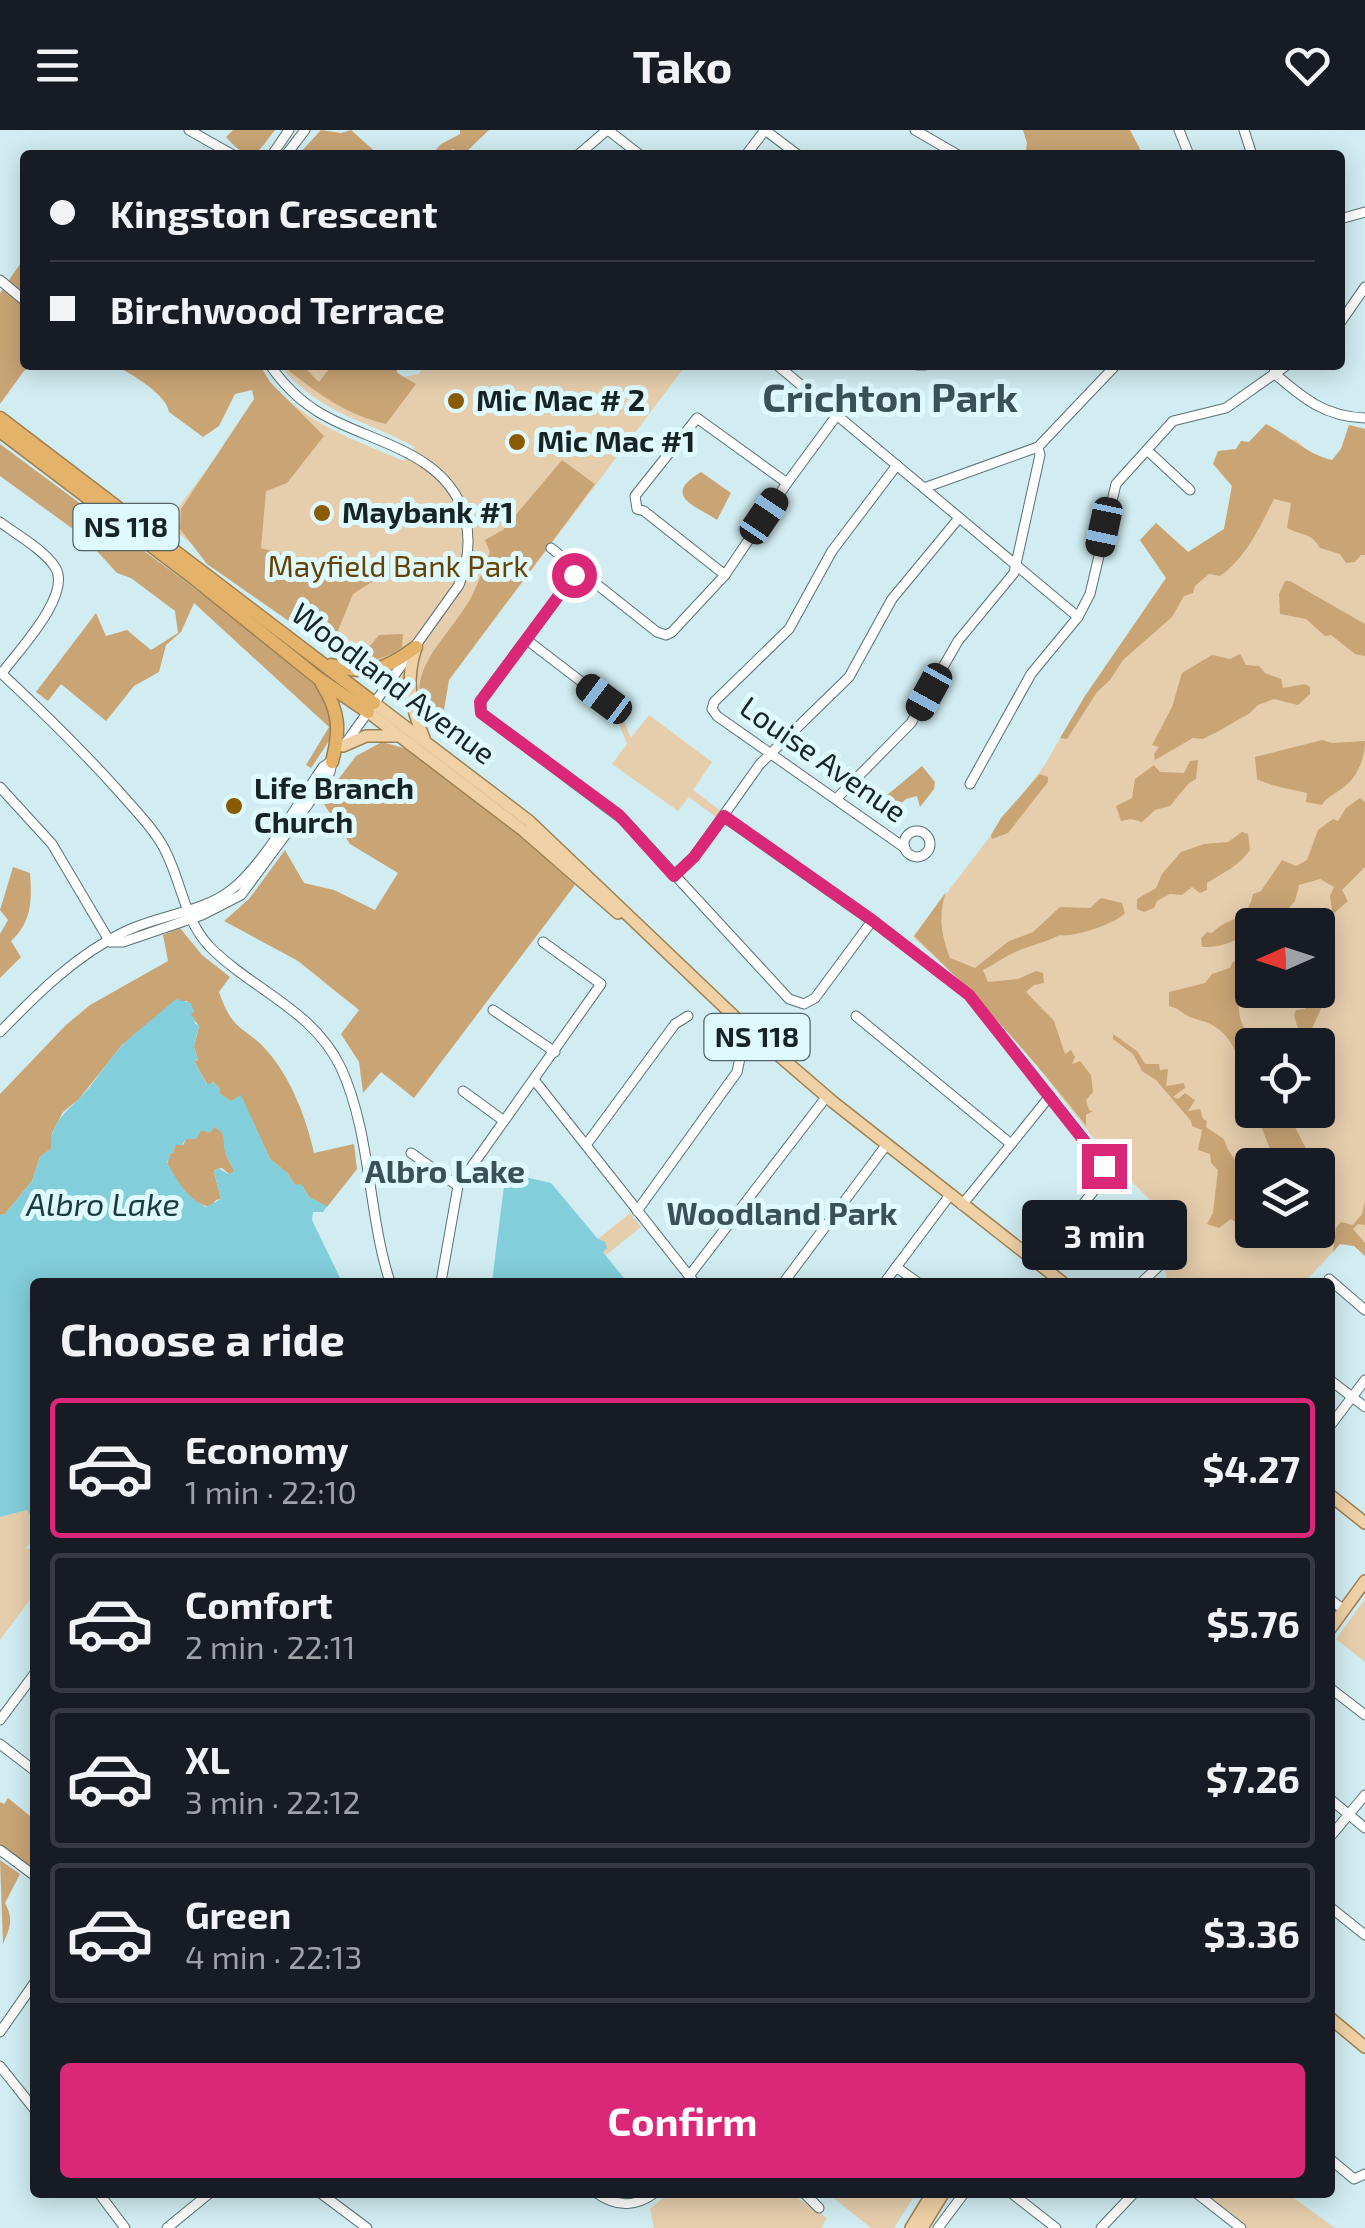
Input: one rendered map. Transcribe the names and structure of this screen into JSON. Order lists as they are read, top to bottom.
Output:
{
  "streets": {
    "highway": ["NS 118", "Woodland Avenue"],
    "street": ["Louise Avenue"]
  },
  "districts": ["Crichton Park", "Albro Lake", "Woodland Park"],
  "water": ["Albro Lake"],
  "parks": ["Mayfield Bank Park"],
  "places": [
    "Mic Mac # 2",
    "Mic Mac #1",
    "Maybank #1",
    "Life Branch Church"
  ],
  "north": "left",
  "page": {
    "header": "Tako",
    "banner": ["Kingston Crescent", "Birchwood Terrace"],
    "bubble": "3 min",
    "heading": "Choose a ride",
    "list": [
      {
        "name": "Economy",
        "note": "1 min · 22:10",
        "value": "$4.27"
      },
      {
        "name": "Comfort",
        "note": "2 min · 22:11",
        "value": "$5.76"
      },
      {
        "name": "XL",
        "note": "3 min · 22:12",
        "value": "$7.26"
      },
      {
        "name": "Green",
        "note": "4 min · 22:13",
        "value": "$3.36"
      }
    ],
    "buttons": "Confirm"
  }
}
